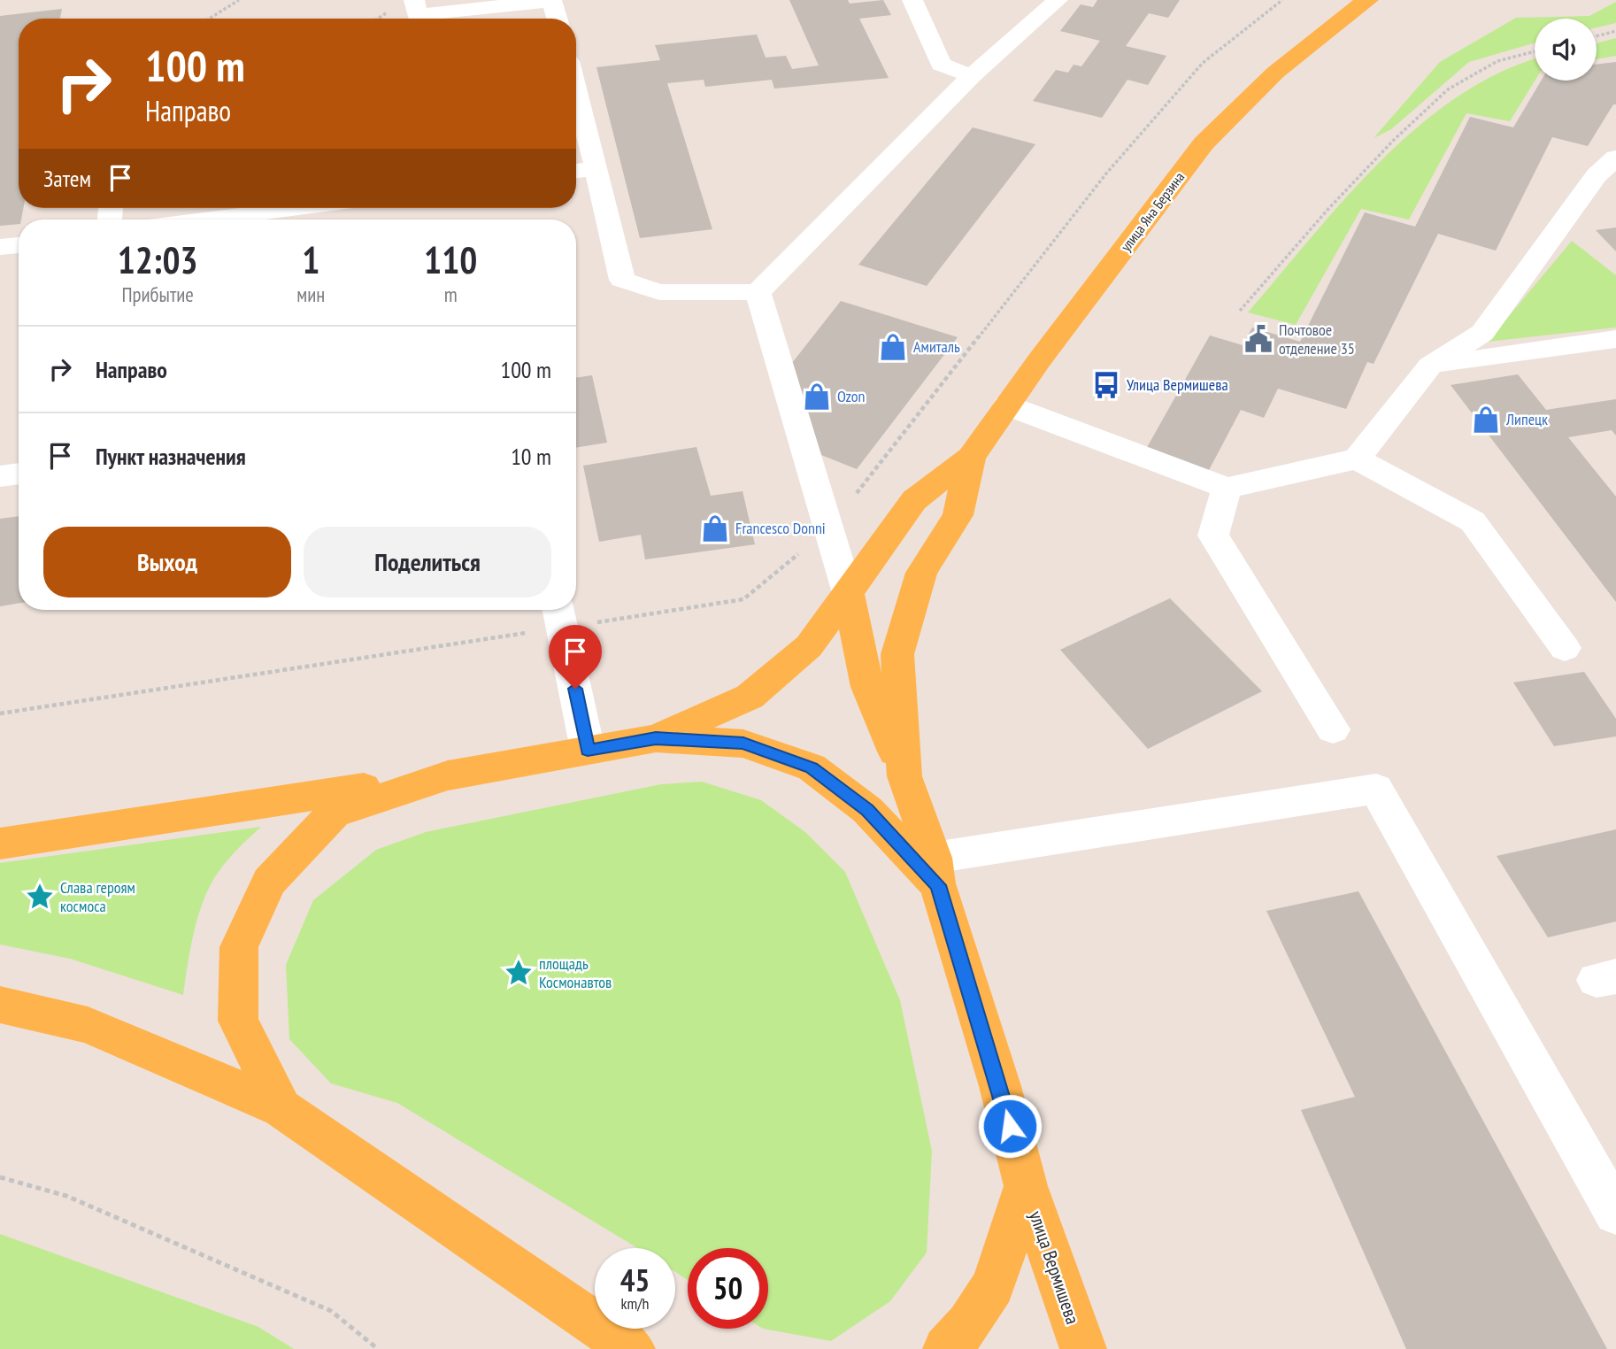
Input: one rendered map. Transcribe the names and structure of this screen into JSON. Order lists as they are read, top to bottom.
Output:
{
  "streets": {
    "main road": ["улица Яна Берзина", "улица Вермишева"]
  },
  "places": {
    "public building": ["Почтовое отделение 35"],
    "shop": [
      "Амиталь",
      "Ozon",
      "Липецк",
      "Francesco Donni"
    ],
    "bus stop": ["Улица Вермишева"],
    "place": ["Слава героям космоса", "площадь Космонавтов"]
  },
  "page": {
    "turn": ["100 m", "Направо"],
    "then": "Затем",
    "eta": [
      "12:03",
      "Прибытие",
      "1",
      "мин",
      "110",
      "m"
    ],
    "list": [
      {
        "name": "Направо",
        "value": "100 m"
      },
      {
        "name": "Пункт назначения",
        "value": "10 m"
      }
    ],
    "buttons": ["Выход", "Поделиться"],
    "speed": "45 km/h",
    "limit": "50"
  }
}
